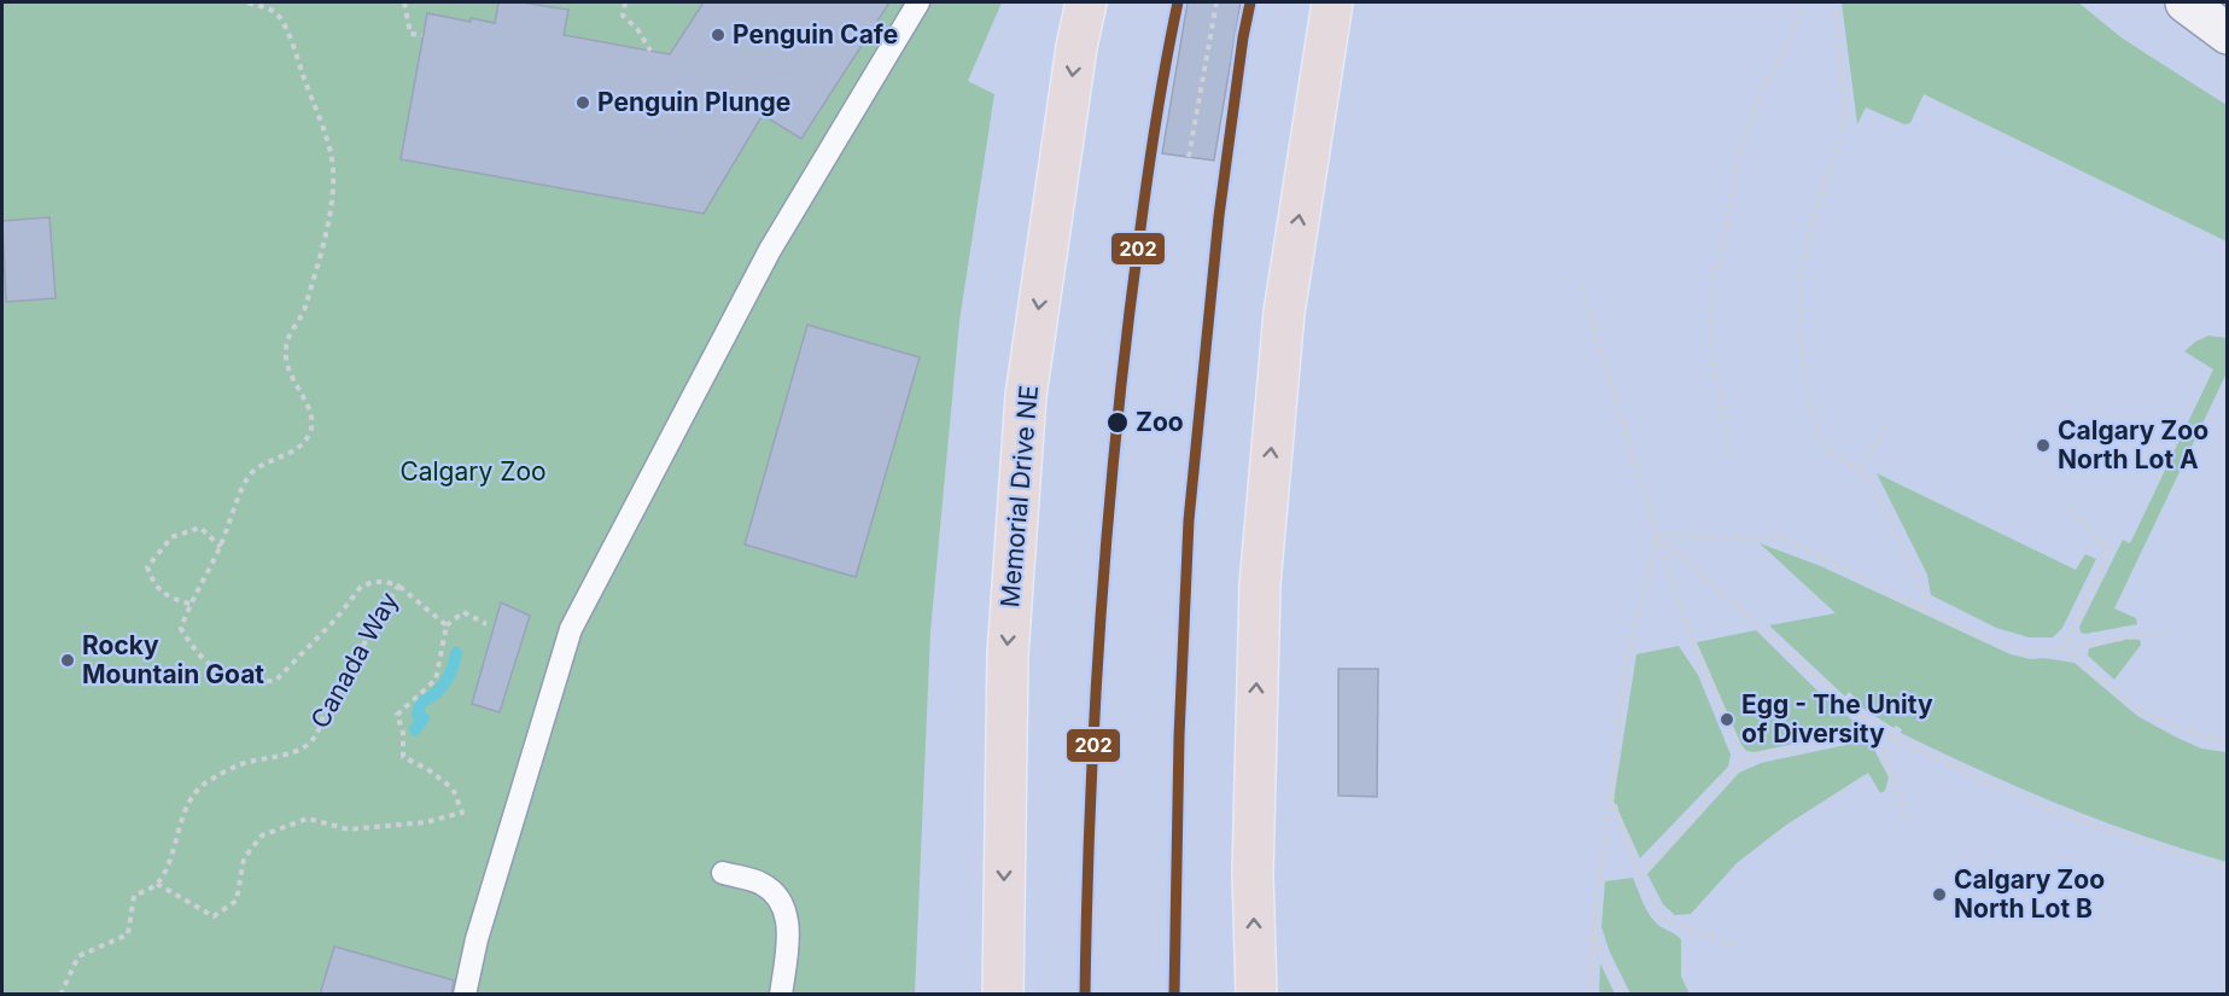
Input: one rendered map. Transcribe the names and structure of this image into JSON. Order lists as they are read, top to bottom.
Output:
{
  "streets": {
    "highway": ["Memorial Drive NE"],
    "path": ["Canada Way"]
  },
  "parks": ["Calgary Zoo"],
  "places": [
    "Penguin Cafe",
    "Penguin Plunge",
    "Zoo",
    "Calgary Zoo North Lot A",
    "Rocky Mountain Goat",
    "Egg - The Unity of Diversity",
    "Calgary Zoo North Lot B"
  ],
  "lines": ["transit line 202"]
}
